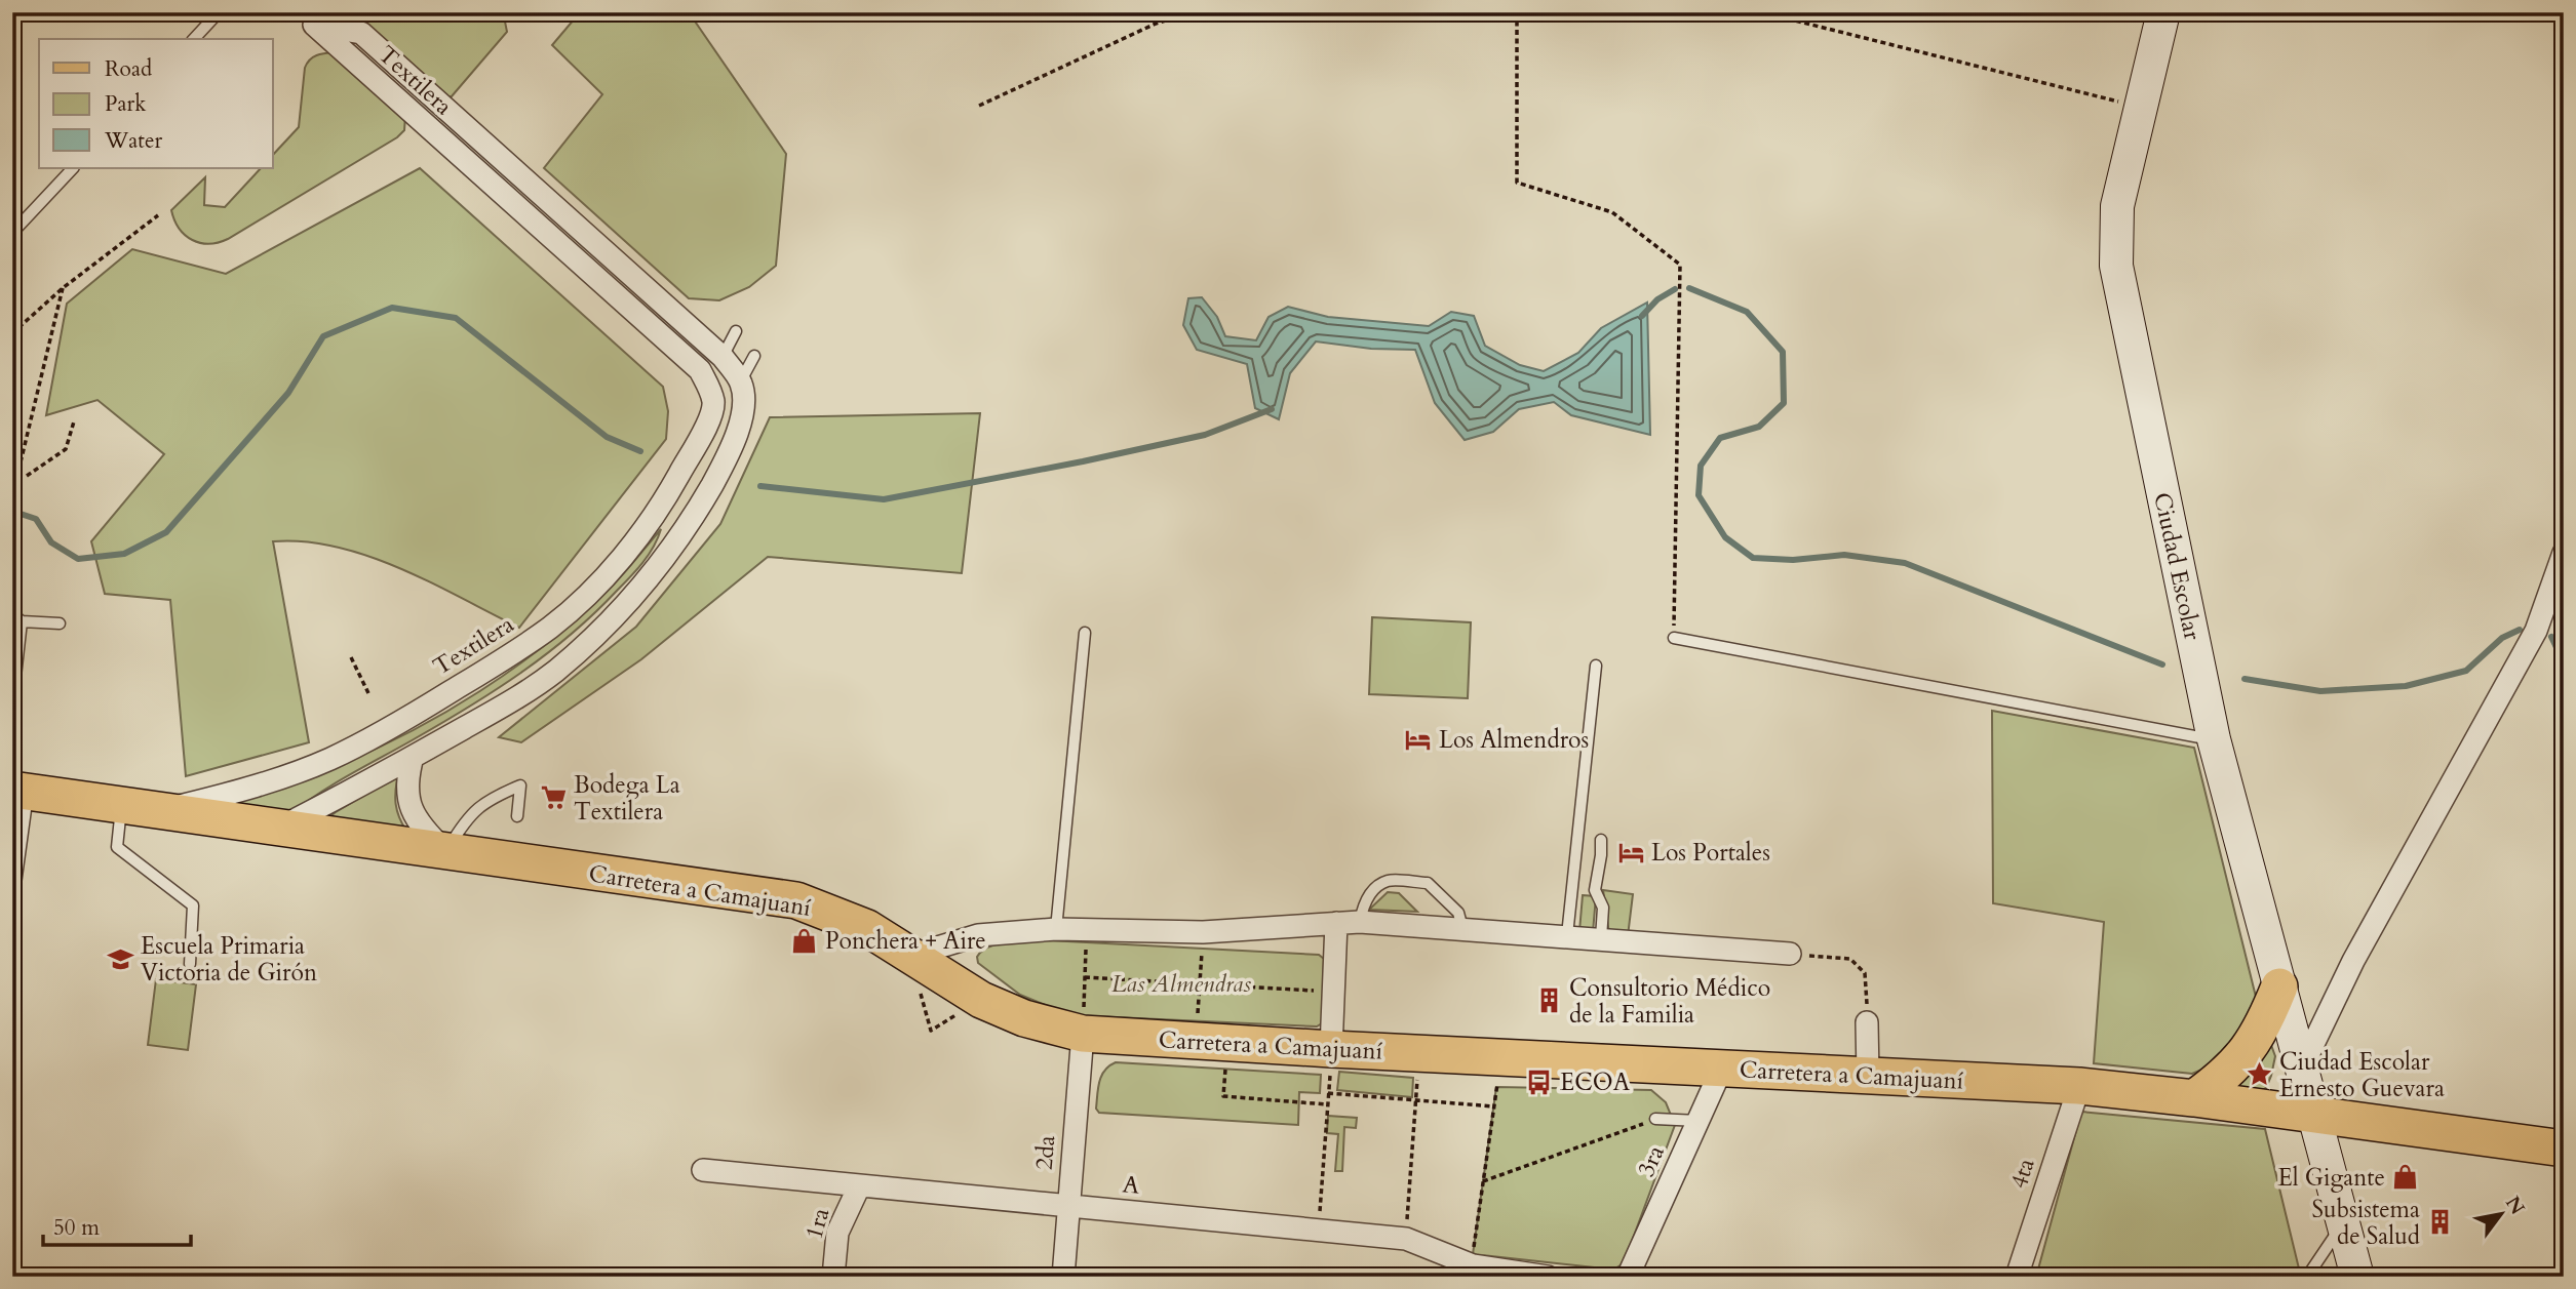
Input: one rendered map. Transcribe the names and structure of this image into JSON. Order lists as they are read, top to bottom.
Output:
{
  "streets": {
    "main road": ["Carretera a Camajuaní"],
    "street": [
      "Textilera",
      "Ciudad Escolar",
      "2da",
      "3ra",
      "4ta",
      "A",
      "1ra"
    ]
  },
  "crossings": [
    ["Textilera", "Carretera a Camajuaní"],
    ["Ciudad Escolar", "Carretera a Camajuaní"],
    ["Carretera a Camajuaní", "2da"],
    ["Carretera a Camajuaní", "3ra"],
    ["Carretera a Camajuaní", "4ta"],
    ["2da", "A"],
    ["A", "1ra"]
  ],
  "parks": ["Las Almendras"],
  "places": {
    "hotel": ["Los Almendros", "Los Portales"],
    "supermarket": ["Bodega La Textilera"],
    "shop": ["Ponchera + Aire", "El Gigante"],
    "school or university": ["Escuela Primaria Victoria de Girón"],
    "building": ["Consultorio Médico de la Familia", "Subsistema de Salud"],
    "place": ["Ciudad Escolar Ernesto Guevara"],
    "bus stop": ["ECOA"]
  },
  "legend": ["Road", "Park", "Water"],
  "scale_bar": "50 m",
  "north": "top right"
}
